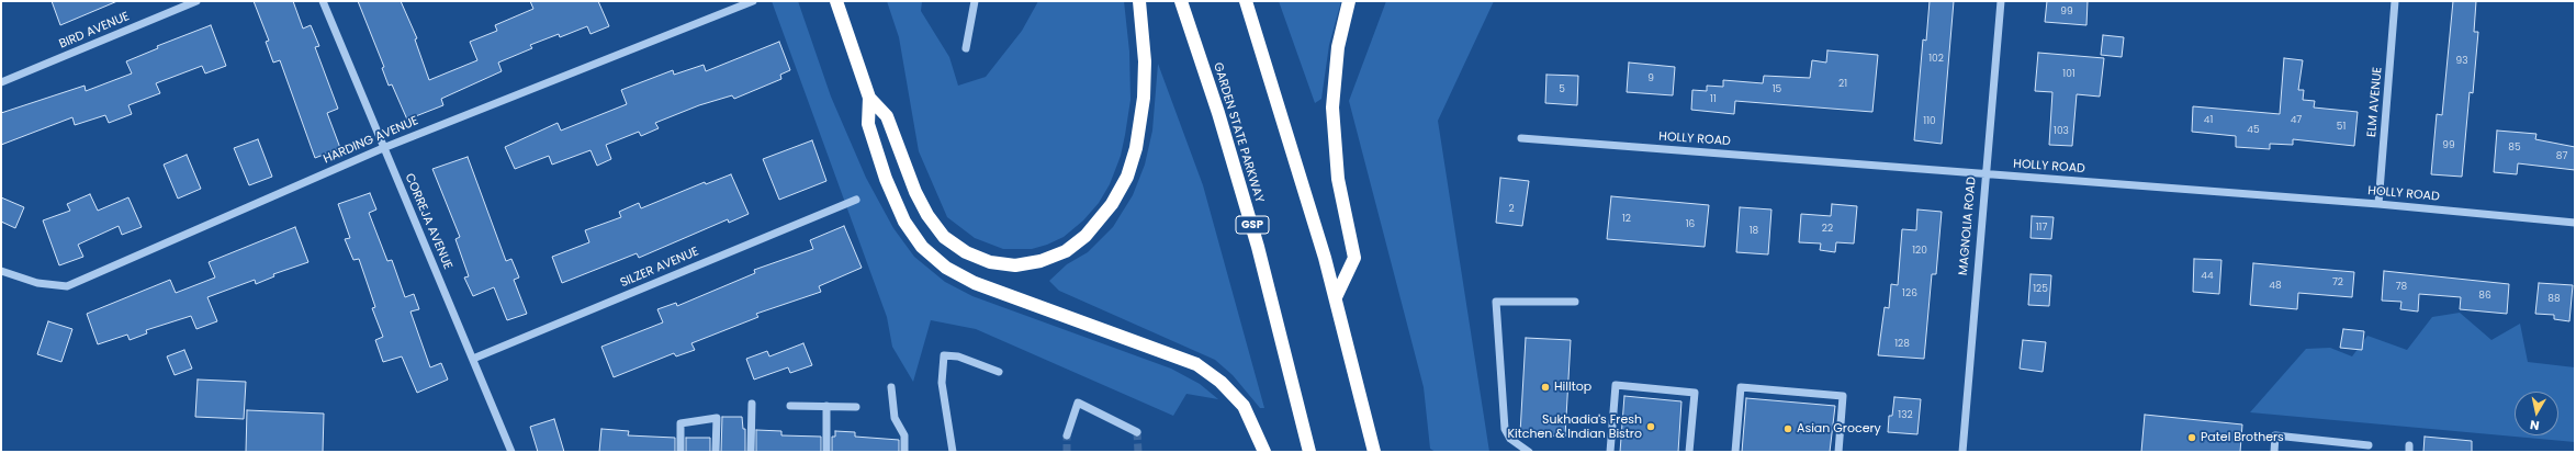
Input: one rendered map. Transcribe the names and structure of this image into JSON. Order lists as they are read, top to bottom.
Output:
{
  "streets": {
    "highway": ["GARDEN STATE PARKWAY", "GSP"],
    "street": [
      "BIRD AVENUE",
      "ELM AVENUE",
      "HOLLY ROAD",
      "HARDING AVENUE",
      "CORREJA AVENUE",
      "MAGNOLIA ROAD",
      "SILZER AVENUE"
    ]
  },
  "crossings": [
    ["ELM AVENUE", "HOLLY ROAD"],
    ["HOLLY ROAD", "MAGNOLIA ROAD"],
    ["HARDING AVENUE", "CORREJA AVENUE"],
    ["CORREJA AVENUE", "SILZER AVENUE"]
  ],
  "places": [
    "Hilltop",
    "Sukhadia's Fresh Kitchen & Indian Bistro",
    "Asian Grocery",
    "Patel Brothers"
  ],
  "house_numbers": [
    "99",
    "102",
    "93",
    "101",
    "9",
    "21",
    "5",
    "15",
    "11",
    "41",
    "47",
    "110",
    "51",
    "45",
    "103",
    "99",
    "85",
    "87",
    "2",
    "12",
    "16",
    "117",
    "22",
    "18",
    "120",
    "44",
    "72",
    "48",
    "78",
    "125",
    "126",
    "86",
    "88",
    "128",
    "132"
  ],
  "north": "bottom"
}
